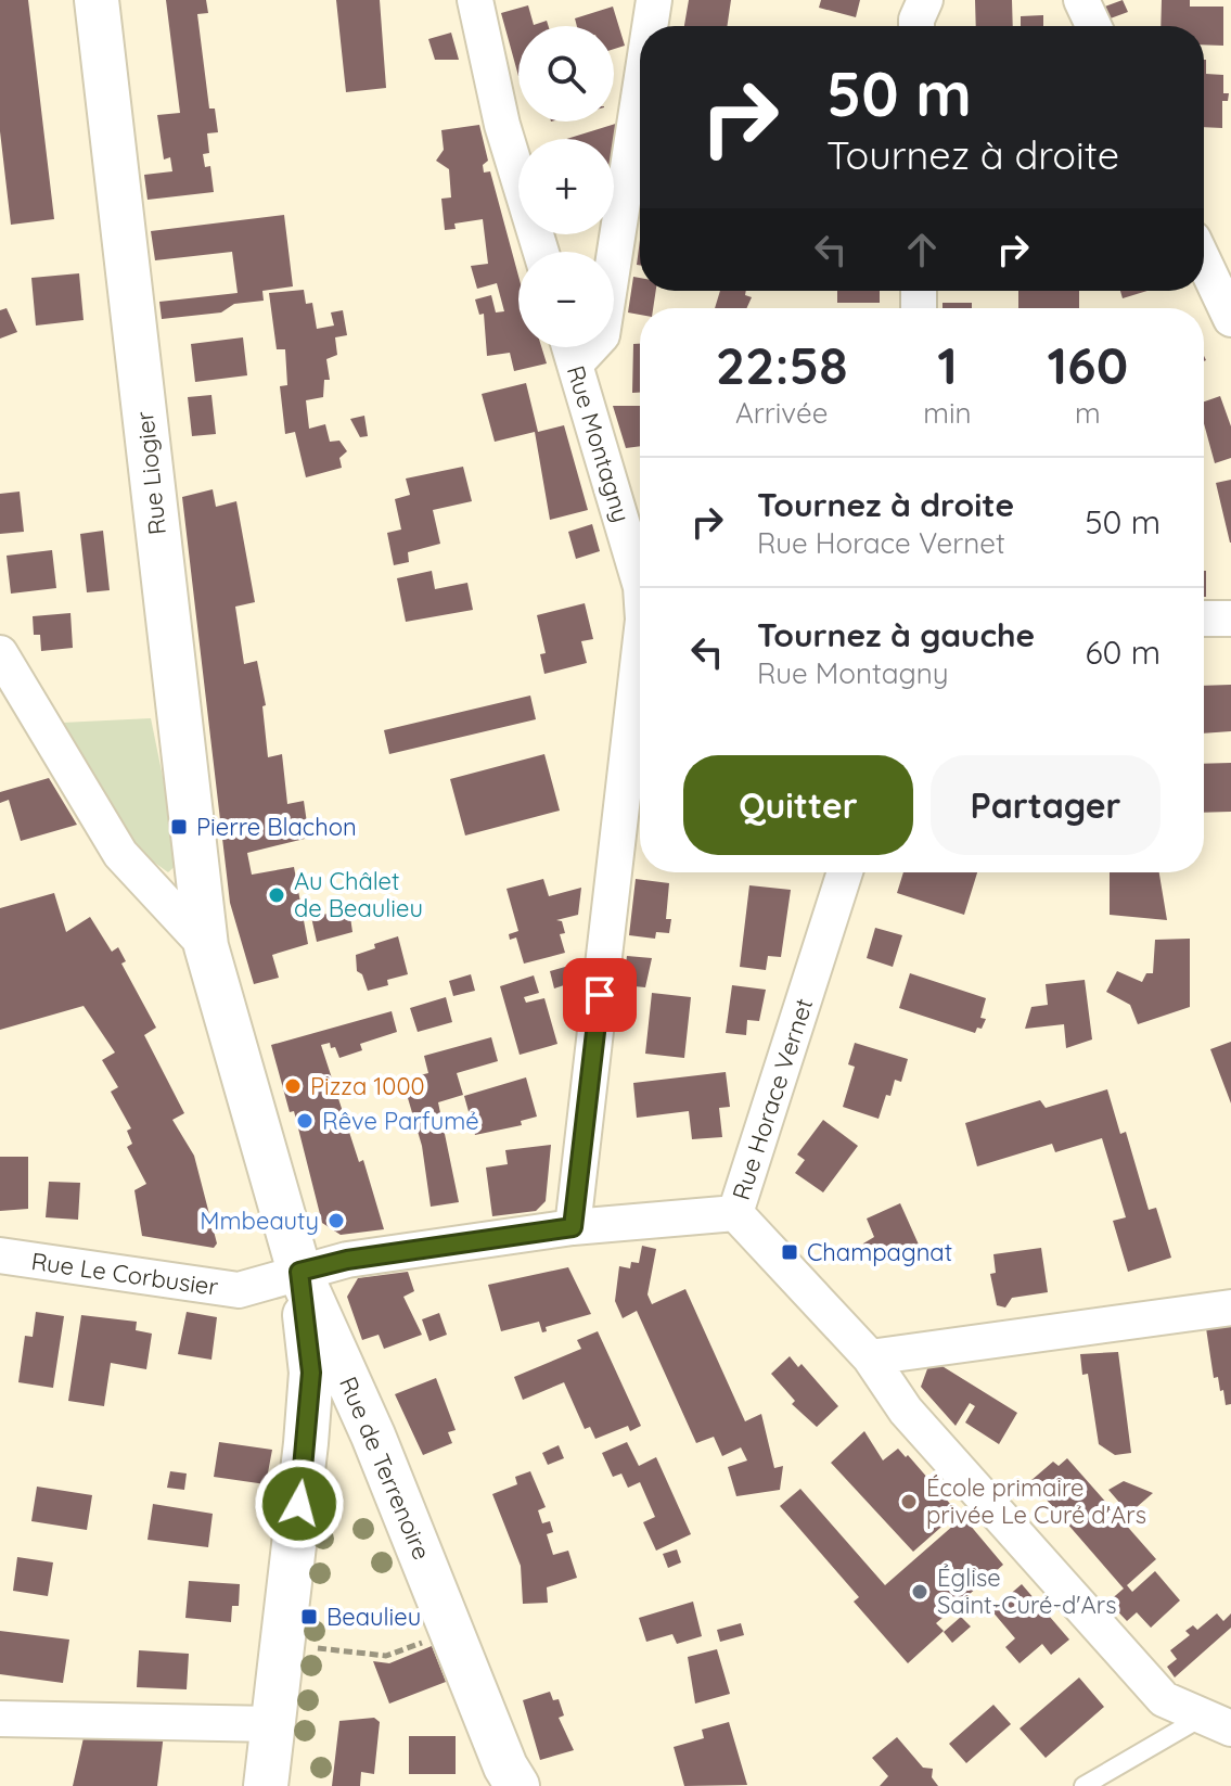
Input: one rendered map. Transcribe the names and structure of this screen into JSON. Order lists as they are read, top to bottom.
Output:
{
  "streets": {
    "street": [
      "Rue Montagny",
      "Rue Liogier",
      "Rue Horace Vernet",
      "Rue Le Corbusier",
      "Rue de Terrenoire"
    ]
  },
  "crossings": [
    ["Rue Montagny", "Rue Horace Vernet"],
    ["Rue Liogier", "Rue de Terrenoire"],
    ["Rue Horace Vernet", "Rue Le Corbusier"],
    ["Rue Horace Vernet", "Rue de Terrenoire"],
    ["Rue Le Corbusier", "Rue de Terrenoire"]
  ],
  "places": {
    "transit": ["Pierre Blachon", "Champagnat", "Beaulieu"],
    "other": [
      "Au Châlet de Beaulieu",
      "Pizza 1000",
      "Rêve Parfumé",
      "Mmbeauty",
      "École primaire privée Le Curé d'Ars",
      "Église Saint-Curé-d'Ars"
    ]
  },
  "page": {
    "map_buttons": ["+", "−"],
    "turn": ["50 m", "Tournez à droite"],
    "eta": [
      "22:58",
      "Arrivée",
      "1",
      "min",
      "160",
      "m"
    ],
    "list": [
      {
        "name": "Tournez à droite",
        "note": "Rue Horace Vernet",
        "value": "50 m"
      },
      {
        "name": "Tournez à gauche",
        "note": "Rue Montagny",
        "value": "60 m"
      }
    ],
    "buttons": ["Quitter", "Partager"]
  }
}
